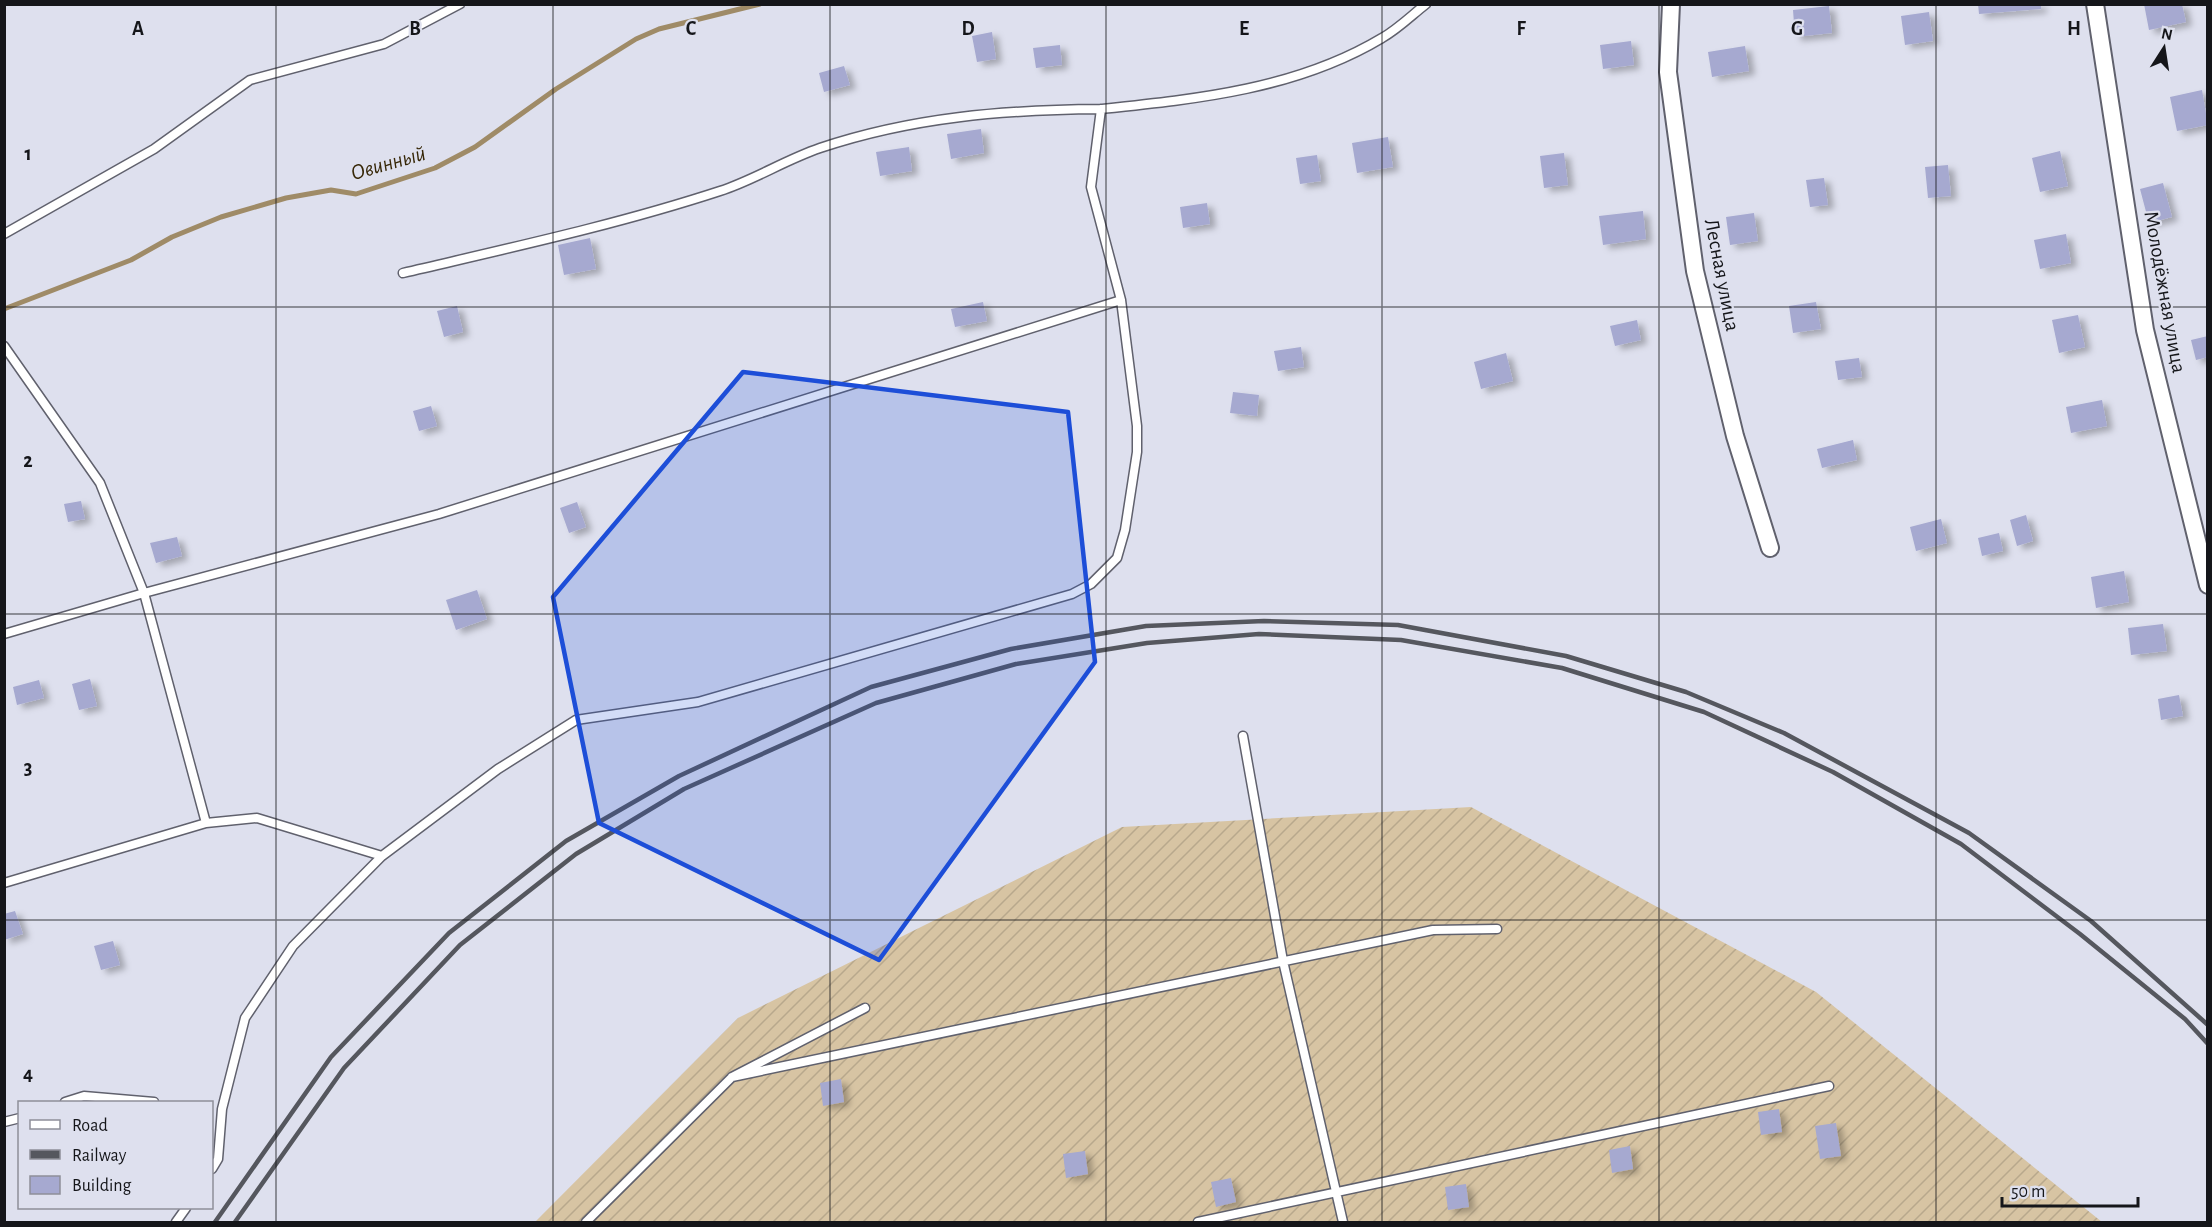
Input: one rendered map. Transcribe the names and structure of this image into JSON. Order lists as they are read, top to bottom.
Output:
{
  "streets": {
    "street": ["Лесная улица", "Молодёжная улица"]
  },
  "water": ["Овинный"],
  "legend": ["Road", "Railway", "Building"],
  "scale_bar": "50 m",
  "north": "top",
  "grid": {
    "columns": [
      "A",
      "B",
      "C",
      "D",
      "E",
      "F",
      "G",
      "H"
    ],
    "rows": [
      "1",
      "2",
      "3",
      "4"
    ]
  }
}
